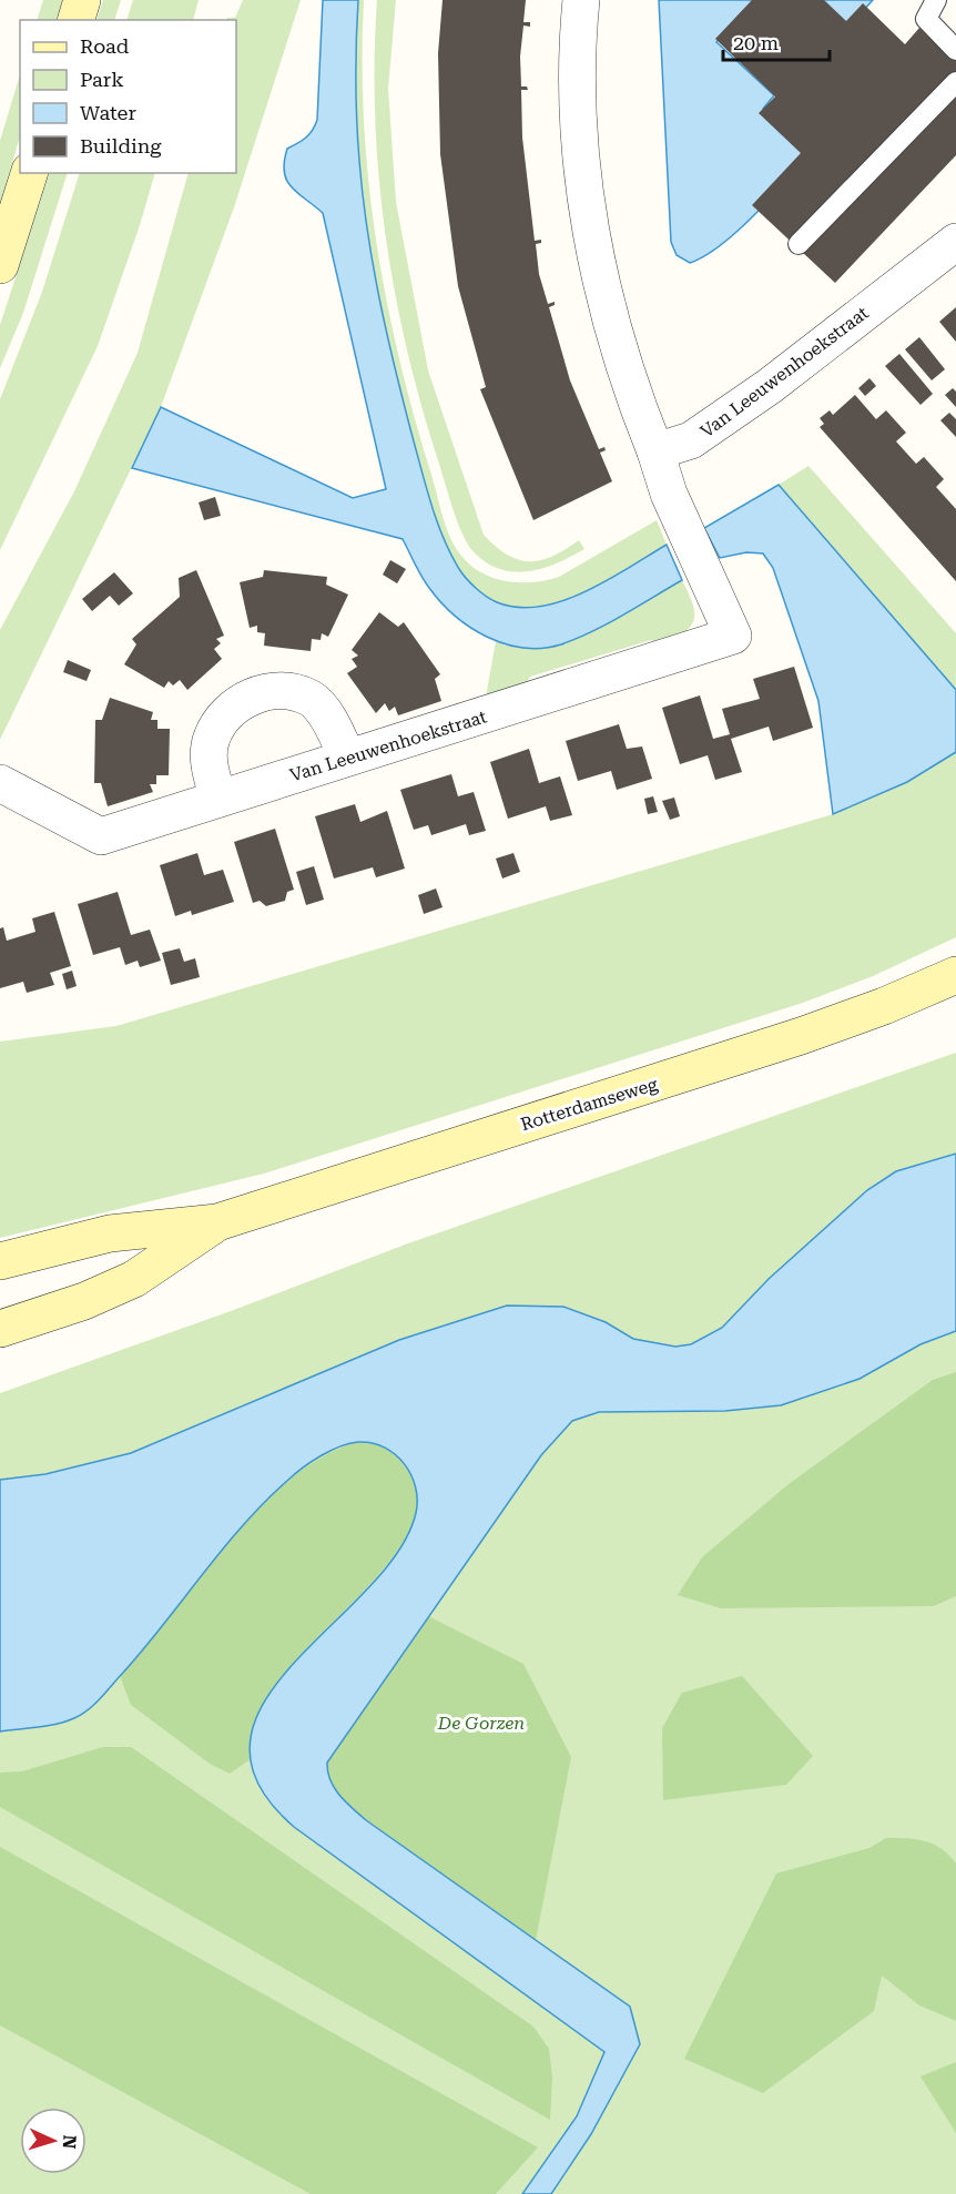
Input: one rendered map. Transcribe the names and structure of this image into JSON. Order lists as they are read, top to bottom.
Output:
{
  "streets": {
    "main road": ["Rotterdamseweg"],
    "street": ["Van Leeuwenhoekstraat"]
  },
  "parks": ["De Gorzen"],
  "legend": [
    "Road",
    "Park",
    "Water",
    "Building"
  ],
  "scale_bar": "20 m",
  "north": "right"
}
